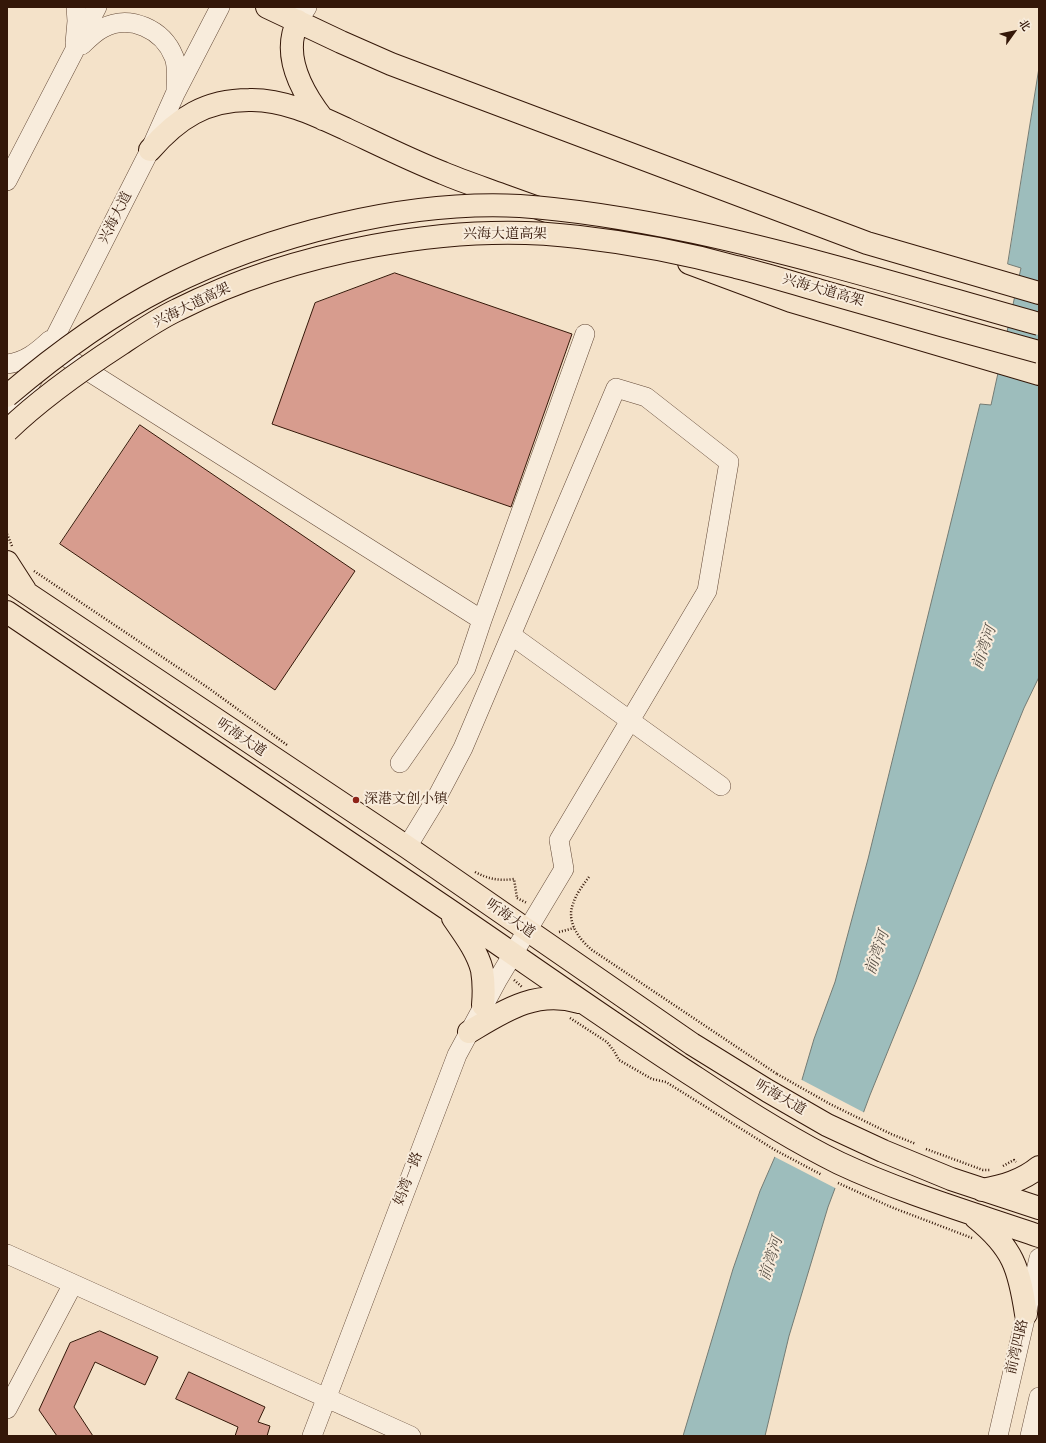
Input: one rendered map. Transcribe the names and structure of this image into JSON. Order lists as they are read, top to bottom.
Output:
{
  "streets": {
    "main road": ["兴海大道高架", "听海大道"],
    "street": ["兴海大道", "妈湾一路", "前湾四路"]
  },
  "crossings": [
    ["听海大道", "妈湾一路"]
  ],
  "water": ["前湾河"],
  "places": ["深港文创小镇"],
  "north": "top right"
}
